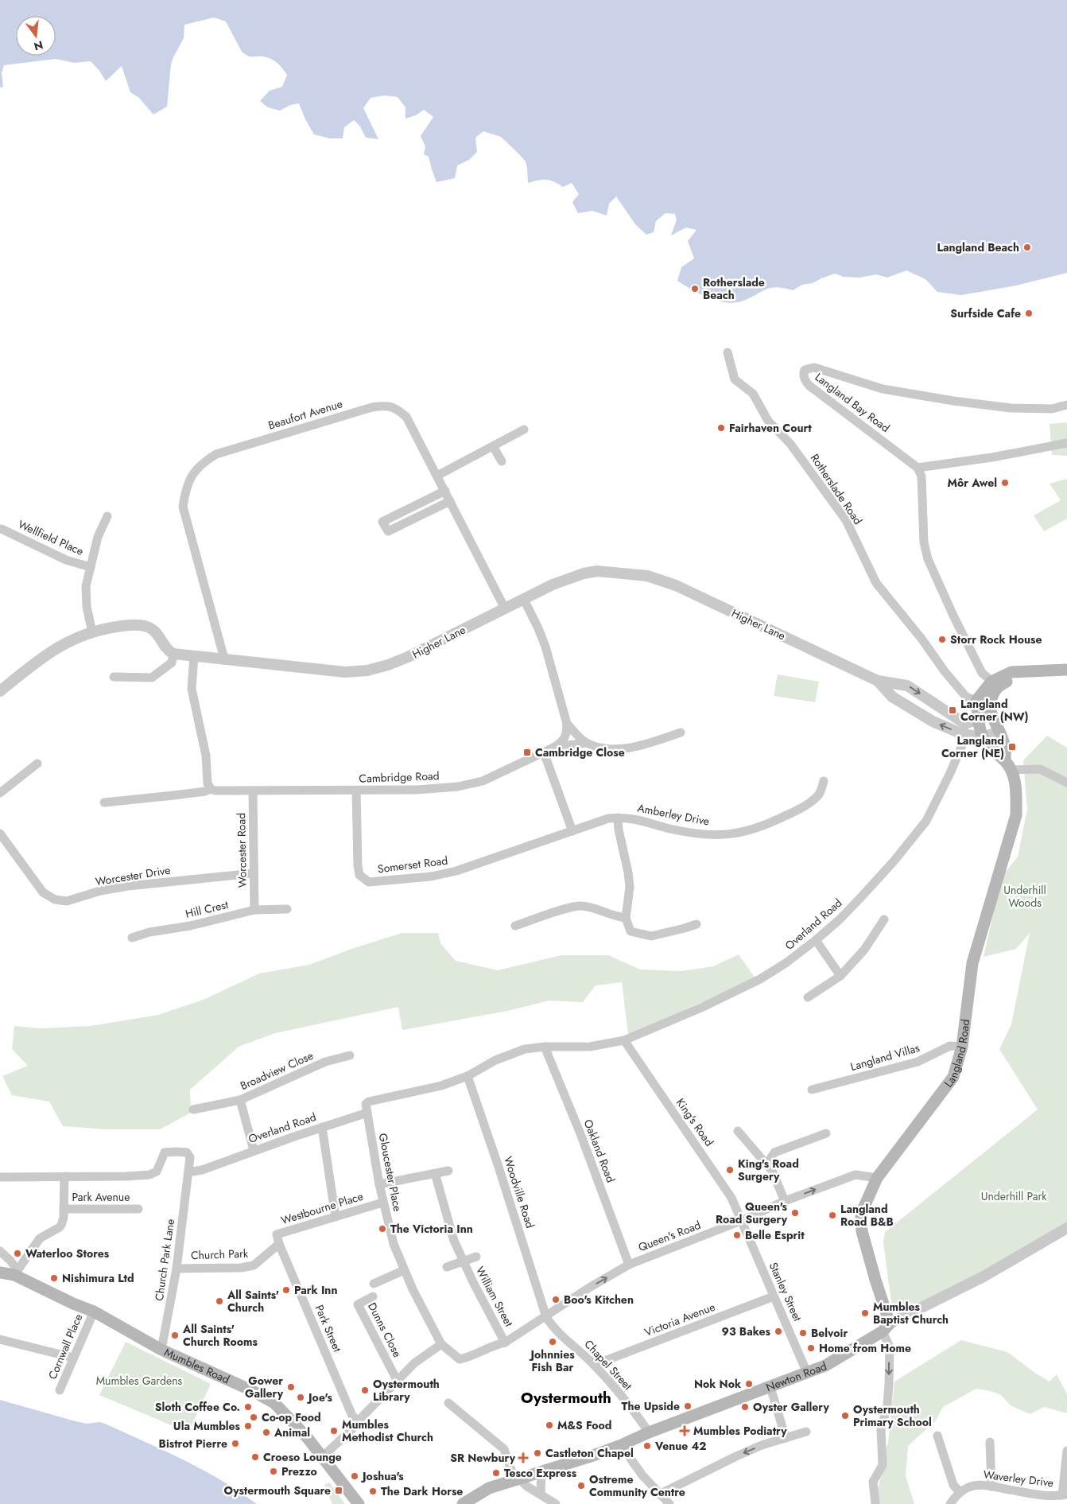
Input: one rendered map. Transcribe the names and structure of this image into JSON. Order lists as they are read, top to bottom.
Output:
{
  "streets": {
    "main road": ["Langland Road", "Mumbles Road", "Newton Road"],
    "street": [
      "Langland Bay Road",
      "Beaufort Avenue",
      "Rotherslade Road",
      "Wellfield Place",
      "Higher Lane",
      "Cambridge Road",
      "Amberley Drive",
      "Worcester Road",
      "Somerset Road",
      "Worcester Drive",
      "Hill Crest",
      "Overland Road",
      "Langland Villas",
      "Broadview Close",
      "King's Road",
      "Oakland Road",
      "Gloucester Place",
      "Woodville Road",
      "Park Avenue",
      "Westbourne Place",
      "Queen's Road",
      "Church Park",
      "Church Park Lane",
      "Stanley Street",
      "William Street",
      "Victoria Avenue",
      "Park Street",
      "Dunns Close",
      "Cornwall Place",
      "Chapel Street",
      "Waverley Drive"
    ]
  },
  "crossings": [
    ["Beaufort Avenue", "Higher Lane"],
    ["Higher Lane", "Overland Road"],
    ["Higher Lane", "Langland Road"],
    ["Cambridge Road", "Worcester Road"],
    ["Cambridge Road", "Somerset Road"],
    ["Amberley Drive", "Somerset Road"],
    ["Worcester Road", "Worcester Drive"],
    ["Worcester Road", "Hill Crest"],
    ["Overland Road", "Broadview Close"],
    ["Overland Road", "King's Road"],
    ["Overland Road", "Oakland Road"],
    ["Overland Road", "Gloucester Place"],
    ["Overland Road", "Woodville Road"],
    ["Overland Road", "Church Park Lane"],
    ["Langland Road", "Langland Villas"],
    ["Langland Road", "Queen's Road"],
    ["Langland Road", "Newton Road"],
    ["King's Road", "Queen's Road"],
    ["King's Road", "Stanley Street"],
    ["Oakland Road", "Queen's Road"],
    ["Gloucester Place", "Westbourne Place"],
    ["Gloucester Place", "Queen's Road"],
    ["Woodville Road", "Queen's Road"],
    ["Woodville Road", "Chapel Street"],
    ["Westbourne Place", "Church Park"],
    ["Westbourne Place", "Park Street"],
    ["Queen's Road", "Stanley Street"],
    ["Queen's Road", "William Street"],
    ["Queen's Road", "Chapel Street"],
    ["Church Park", "Church Park Lane"],
    ["Church Park", "Park Street"],
    ["Church Park Lane", "Mumbles Road"],
    ["Stanley Street", "Victoria Avenue"],
    ["Stanley Street", "Newton Road"],
    ["Victoria Avenue", "Chapel Street"],
    ["Cornwall Place", "Mumbles Road"],
    ["Chapel Street", "Newton Road"]
  ],
  "districts": ["Oystermouth"],
  "parks": ["Underhill Woods", "Underhill Park", "Mumbles Gardens"],
  "places": {
    "other": [
      "Langland Beach",
      "Rotherslade Beach",
      "Surfside Cafe",
      "Fairhaven Court",
      "Môr Awel",
      "Storr Rock House",
      "King's Road Surgery",
      "Queen's Road Surgery",
      "Langland Road B&B",
      "The Victoria Inn",
      "Belle Esprit",
      "Waterloo Stores",
      "Nishimura Ltd",
      "Park Inn",
      "Boo's Kitchen",
      "All Saints' Church",
      "Mumbles Baptist Church",
      "93 Bakes",
      "Belvoir",
      "All Saints' Church Rooms",
      "Johnnies Fish Bar",
      "Home from Home",
      "Nok Nok",
      "Gower Gallery",
      "Oystermouth Library",
      "Joe's",
      "The Upside",
      "Sloth Coffee Co.",
      "Oyster Gallery",
      "Oystermouth Primary School",
      "Co-op Food",
      "M&S Food",
      "Ula Mumbles",
      "Mumbles Methodist Church",
      "Animal",
      "Bistrot Pierre",
      "Venue 42",
      "Castleton Chapel",
      "Croeso Lounge",
      "Prezzo",
      "Tesco Express",
      "Joshua's",
      "Ostreme Community Centre",
      "The Dark Horse"
    ],
    "transit": [
      "Langland Corner (NW)",
      "Langland Corner (NE)",
      "Cambridge Close",
      "Oystermouth Square"
    ],
    "health": ["Mumbles Podiatry", "SR Newbury"]
  },
  "north": "bottom"
}
